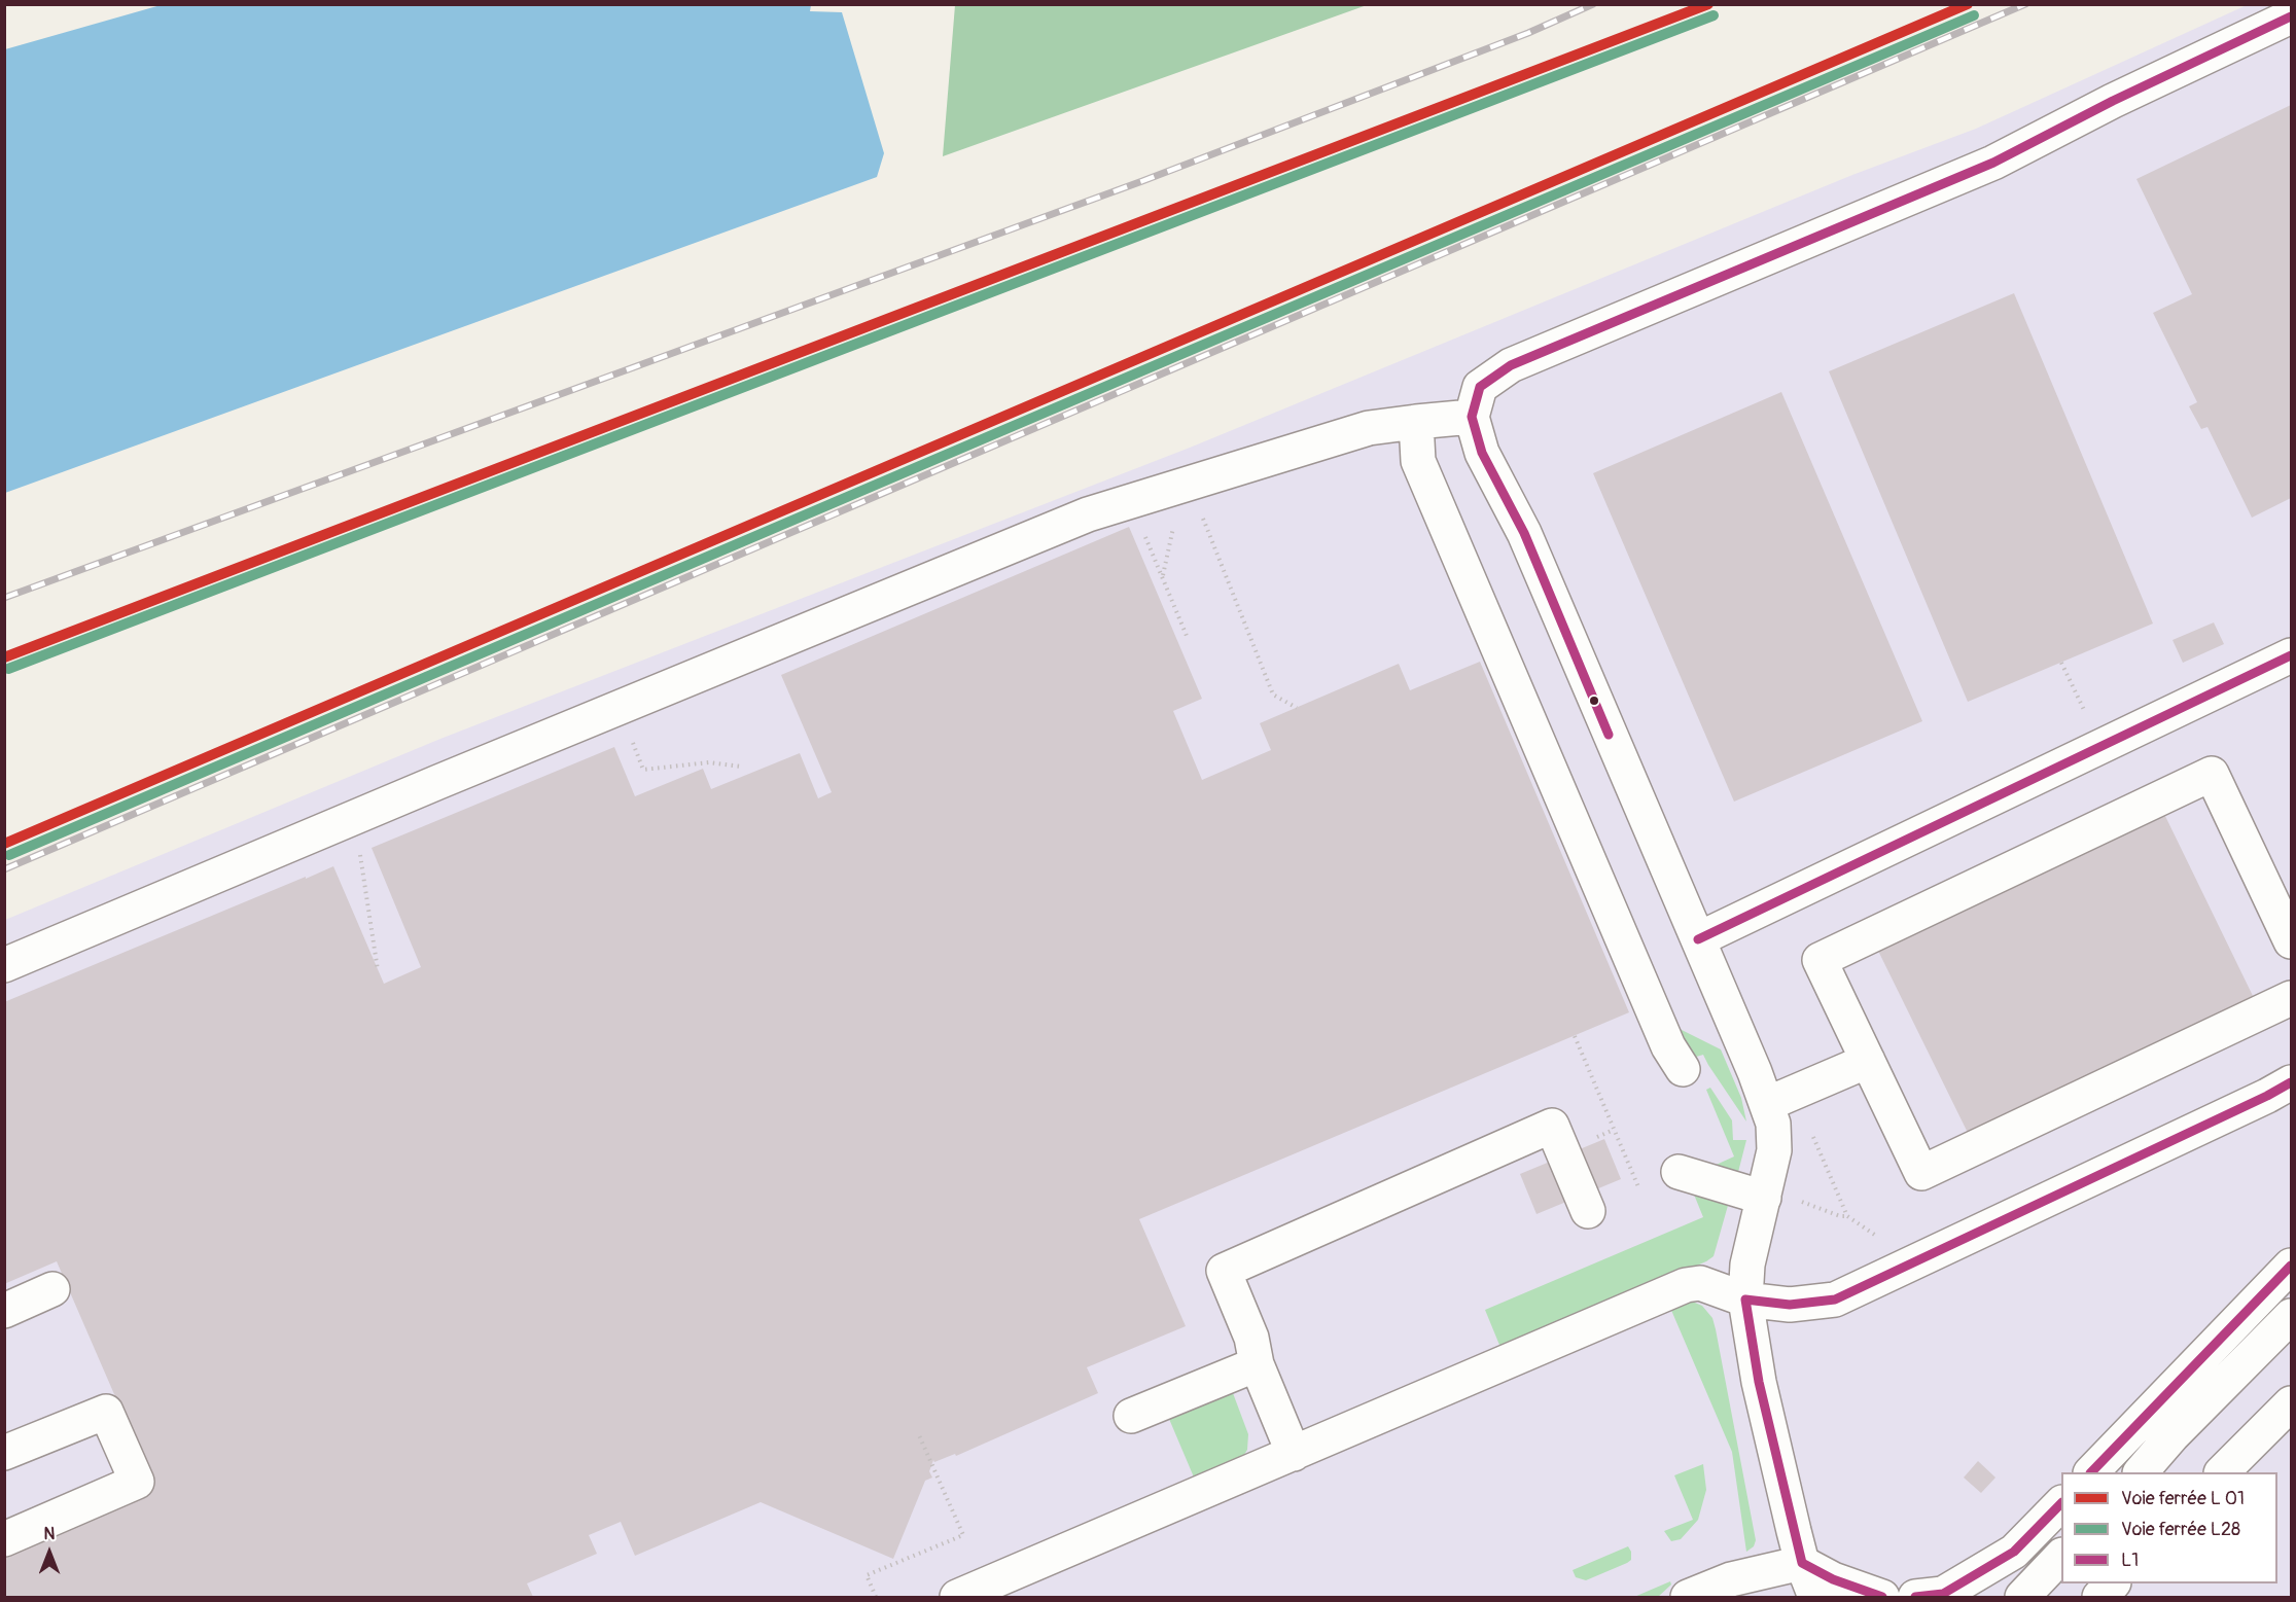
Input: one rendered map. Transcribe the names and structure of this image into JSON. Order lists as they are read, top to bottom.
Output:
{
  "lines": ["rail line L28", "transit line L1"],
  "legend": ["Voie ferrée L 01", "Voie ferrée L28", "L1"],
  "north": "top"
}
